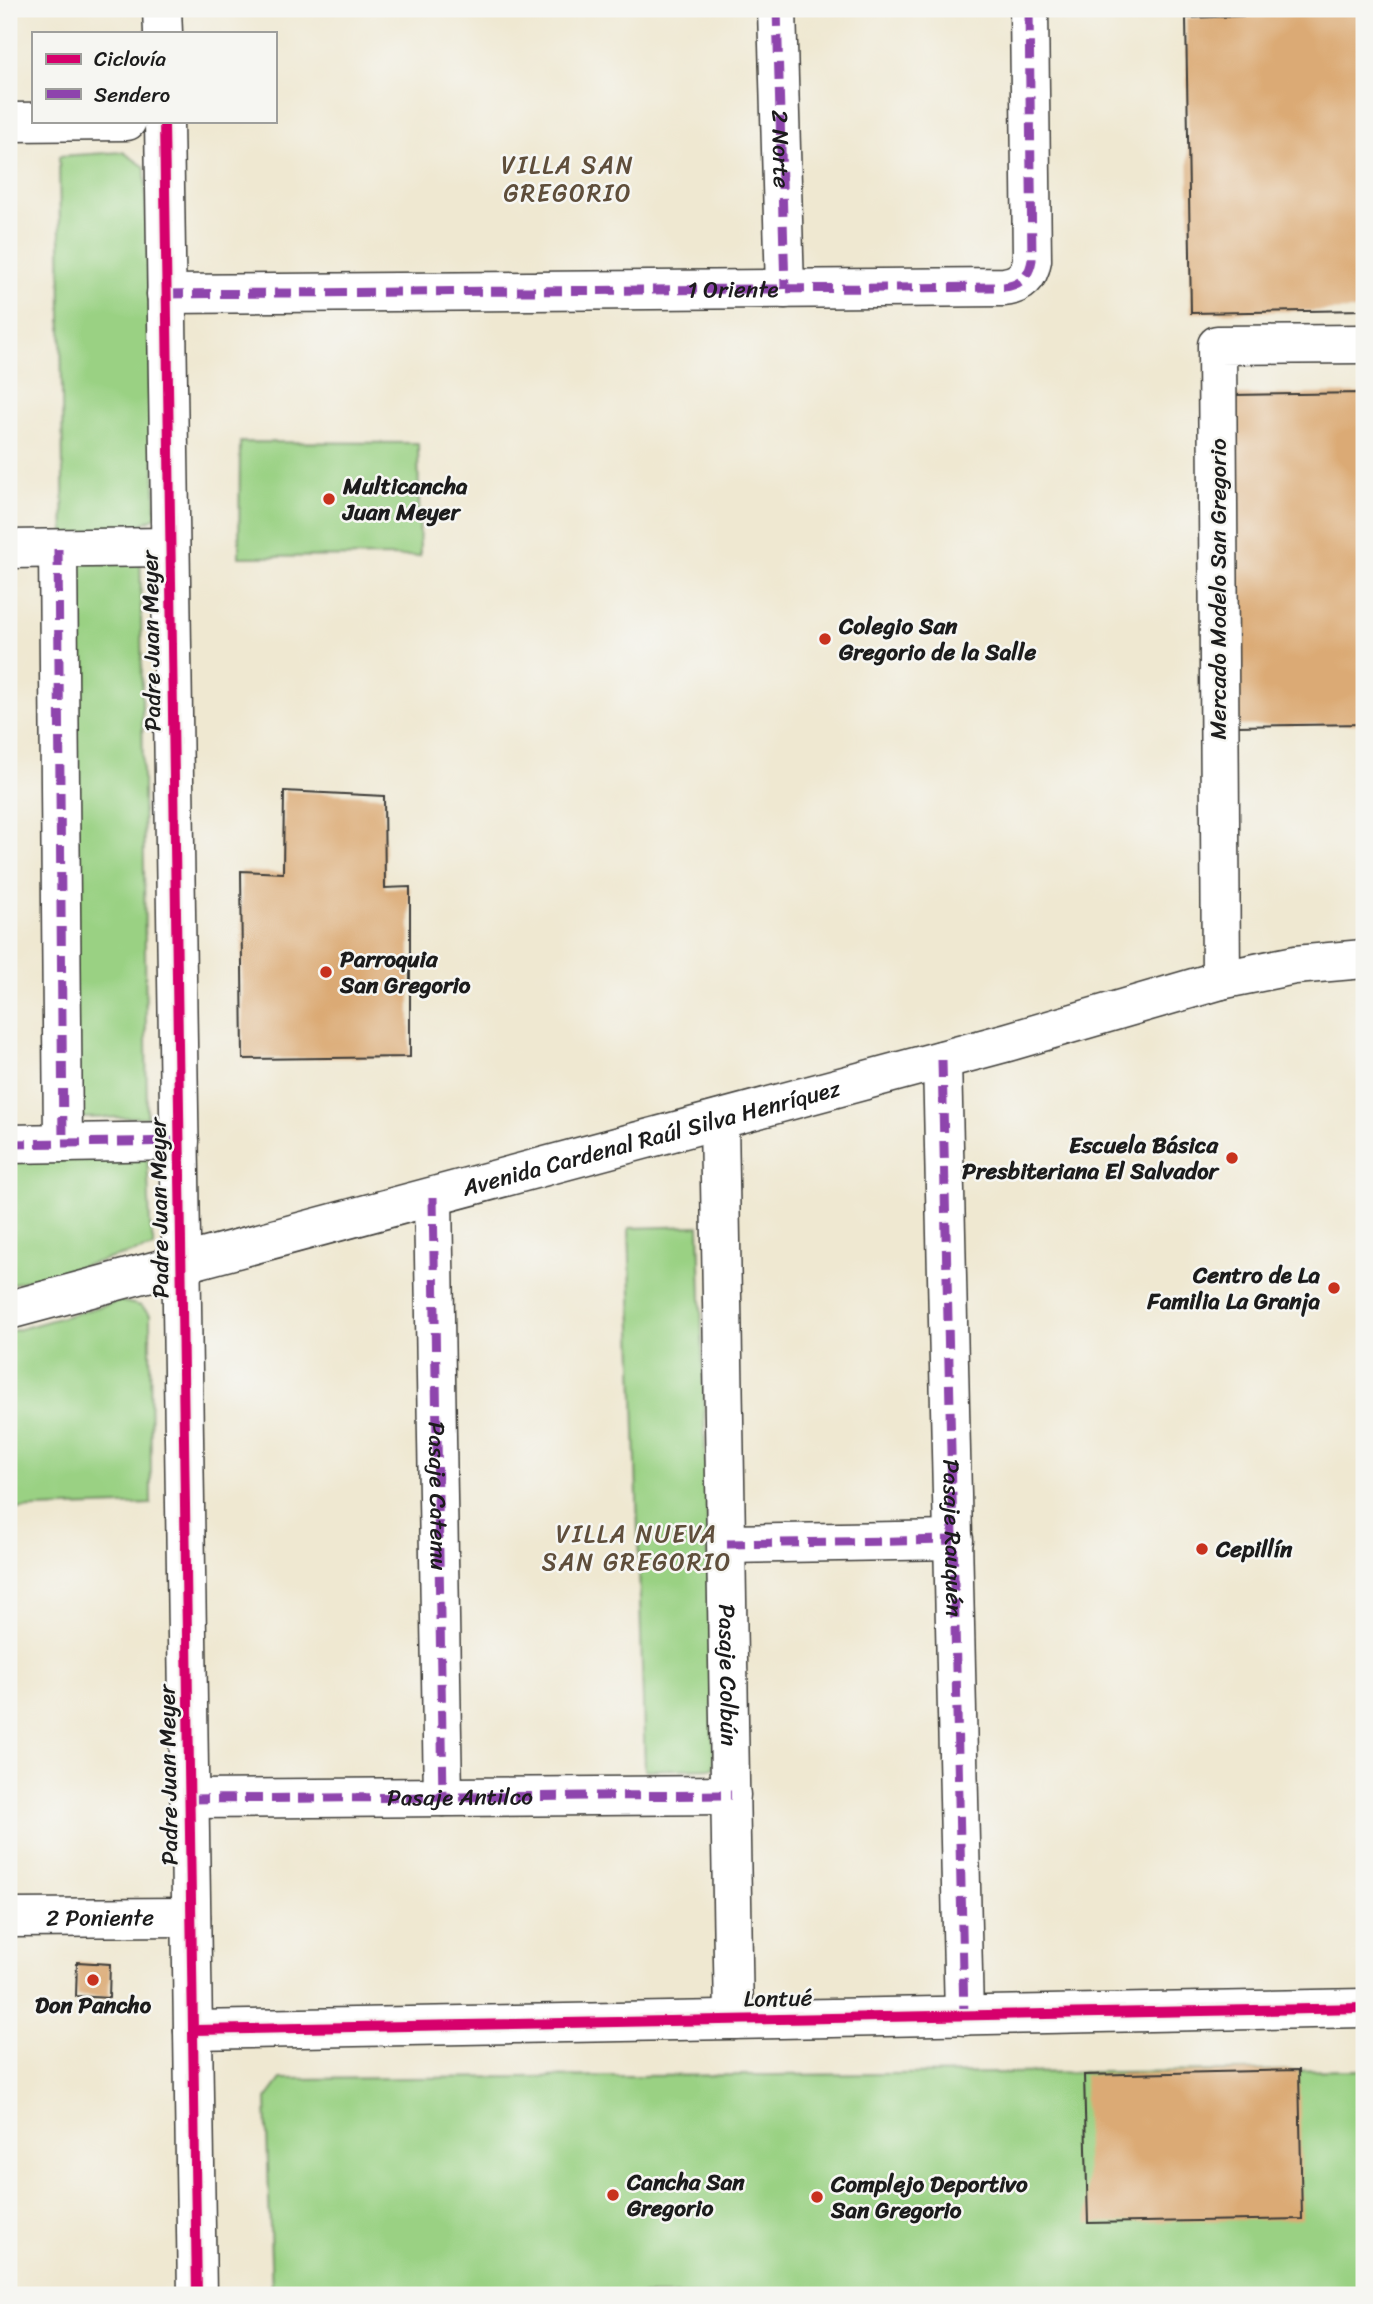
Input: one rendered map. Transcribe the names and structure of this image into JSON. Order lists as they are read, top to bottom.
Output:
{
  "streets": {
    "street": [
      "2 Norte",
      "1 Oriente",
      "Mercado Modelo San Gregorio",
      "Padre Juan Meyer",
      "Avenida Cardenal Raúl Silva Henríquez",
      "Pasaje Catemu",
      "Pasaje Rauquén",
      "Pasaje Colbún",
      "Pasaje Antilco",
      "2 Poniente",
      "Lontué"
    ]
  },
  "crossings": [
    ["2 Norte", "1 Oriente"],
    ["1 Oriente", "Padre Juan Meyer"],
    ["Mercado Modelo San Gregorio", "Avenida Cardenal Raúl Silva Henríquez"],
    ["Padre Juan Meyer", "Avenida Cardenal Raúl Silva Henríquez"],
    ["Padre Juan Meyer", "Pasaje Antilco"],
    ["Padre Juan Meyer", "2 Poniente"],
    ["Padre Juan Meyer", "Lontué"],
    ["Avenida Cardenal Raúl Silva Henríquez", "Pasaje Catemu"],
    ["Avenida Cardenal Raúl Silva Henríquez", "Pasaje Rauquén"],
    ["Avenida Cardenal Raúl Silva Henríquez", "Pasaje Colbún"],
    ["Pasaje Catemu", "Pasaje Antilco"],
    ["Pasaje Rauquén", "Lontué"],
    ["Pasaje Colbún", "Pasaje Antilco"],
    ["Pasaje Colbún", "Lontué"]
  ],
  "districts": ["VILLA SAN GREGORIO", "VILLA NUEVA SAN GREGORIO"],
  "places": [
    "Multicancha Juan Meyer",
    "Colegio San Gregorio de la Salle",
    "Parroquia San Gregorio",
    "Escuela Básica Presbiteriana El Salvador",
    "Centro de La Familia La Granja",
    "Cepillín",
    "Don Pancho",
    "Cancha San Gregorio",
    "Complejo Deportivo San Gregorio"
  ],
  "legend": ["Ciclovía", "Sendero"]
}
